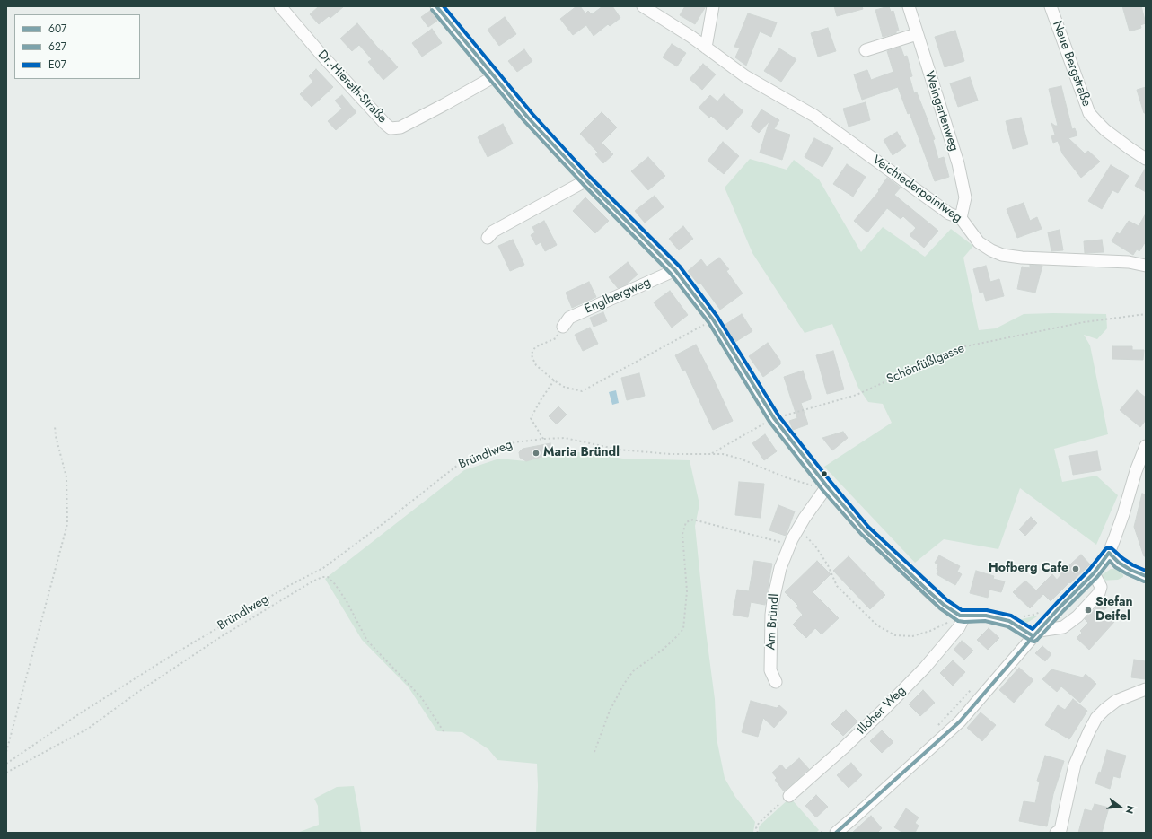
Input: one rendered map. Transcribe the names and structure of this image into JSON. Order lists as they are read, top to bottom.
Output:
{
  "streets": {
    "street": [
      "Neue Bergstraße",
      "Dr.-Hiereth-Straße",
      "Weingartenweg",
      "Veichtederpointweg",
      "Englbergweg",
      "Am Bründl",
      "Illoher Weg"
    ],
    "path": ["Schönfüßlgasse", "Bründlweg"]
  },
  "crossings": [
    ["Weingartenweg", "Veichtederpointweg"],
    ["Schönfüßlgasse", "Bründlweg"],
    ["Bründlweg", "Am Bründl"]
  ],
  "places": ["Maria Bründl", "Hofberg Cafe", "Stefan Deifel"],
  "lines": ["transit line 607", "transit line E07", "transit line 627"],
  "legend": ["607", "627", "E07"],
  "north": "right"
}
